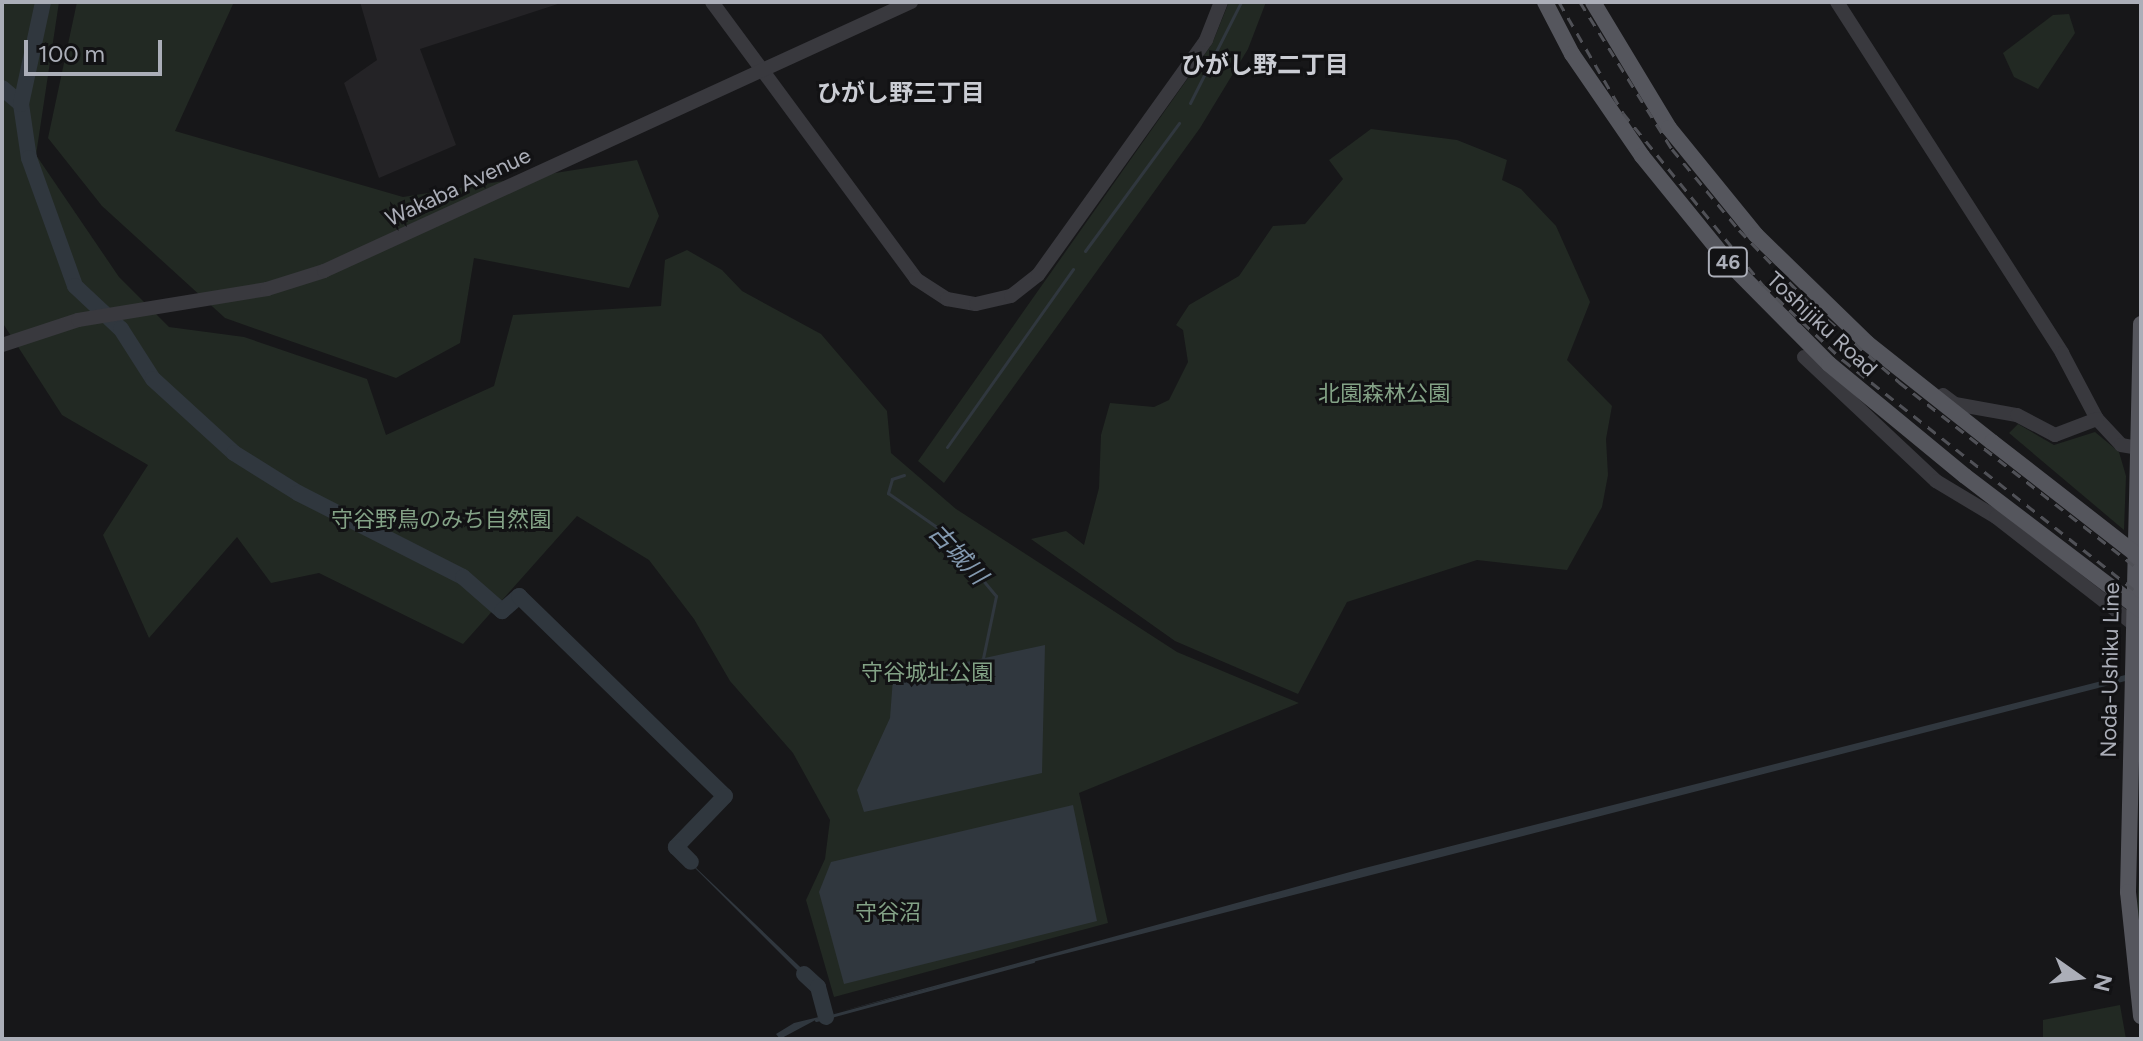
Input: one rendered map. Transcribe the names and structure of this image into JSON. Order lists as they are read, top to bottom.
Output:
{
  "streets": {
    "main road": ["46", "Toshijiku Road", "Noda-Ushiku Line"],
    "street": ["Wakaba Avenue"]
  },
  "crossings": [
    ["Toshijiku Road", "Noda-Ushiku Line"]
  ],
  "districts": ["ひがし野二丁目", "ひがし野三丁目"],
  "water": ["古城川"],
  "parks": [
    "北園森林公園",
    "守谷野鳥のみち自然園",
    "守谷城址公園",
    "守谷沼"
  ],
  "scale_bar": "100 m",
  "north": "right"
}
